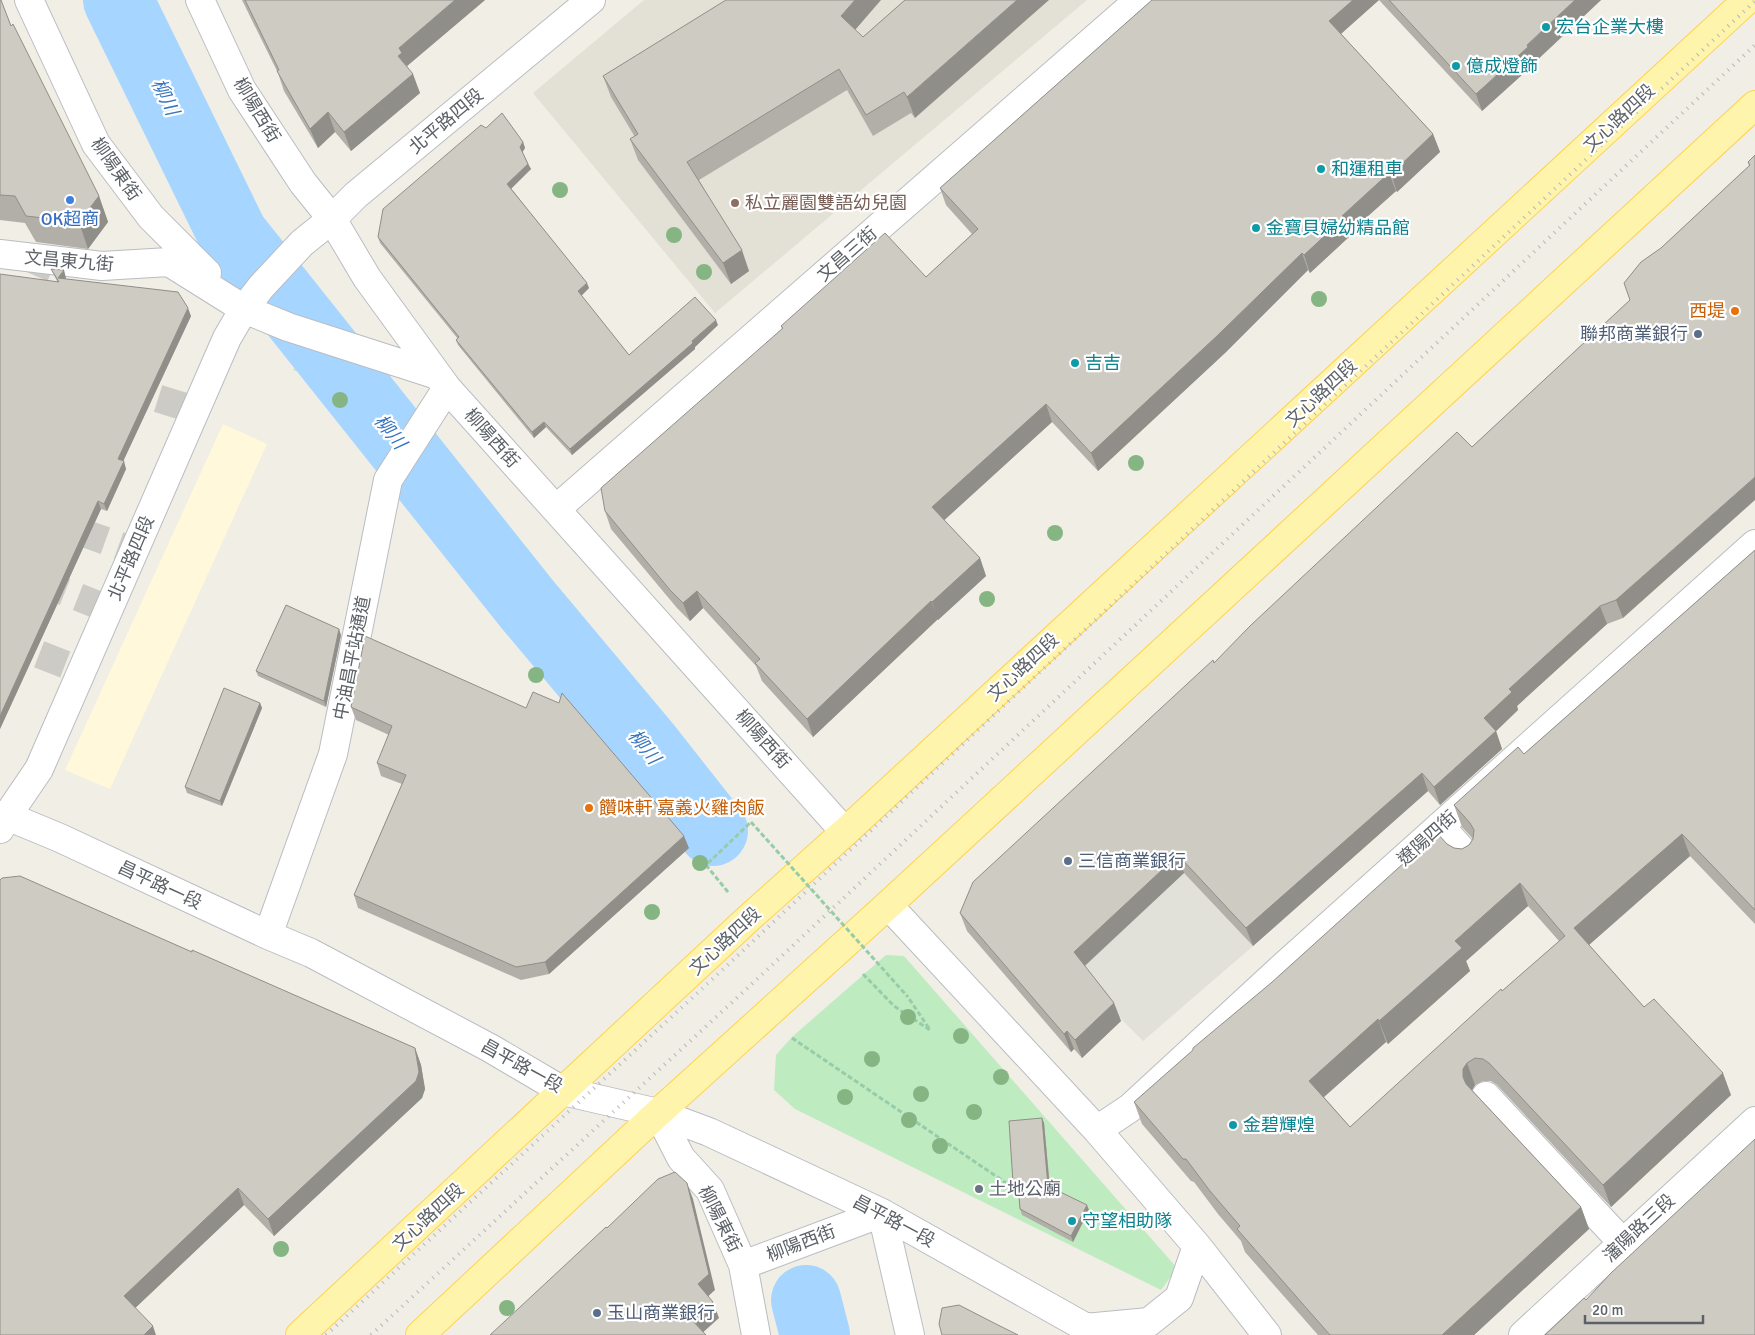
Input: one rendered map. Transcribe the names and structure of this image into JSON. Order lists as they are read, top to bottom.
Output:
{
  "streets": {
    "main road": ["文心路四段"],
    "street": [
      "柳陽西街",
      "北平路四段",
      "柳陽東街",
      "文昌三街",
      "文昌東九街",
      "中油昌平站通道",
      "遼陽四街",
      "昌平路一段",
      "瀋陽路三段"
    ]
  },
  "crossings": [
    ["柳陽西街", "文心路四段"],
    ["柳陽西街", "北平路四段"],
    ["柳陽西街", "柳陽東街"],
    ["柳陽西街", "文昌三街"],
    ["柳陽西街", "中油昌平站通道"],
    ["柳陽西街", "昌平路一段"],
    ["文心路四段", "昌平路一段"],
    ["北平路四段", "柳陽東街"],
    ["北平路四段", "文昌東九街"],
    ["北平路四段", "昌平路一段"],
    ["柳陽東街", "文昌東九街"],
    ["柳陽東街", "昌平路一段"],
    ["中油昌平站通道", "昌平路一段"]
  ],
  "water": ["柳川"],
  "places": [
    "宏台企業大樓",
    "億成燈飾",
    "和運租車",
    "OK超商",
    "私立麗園雙語幼兒園",
    "金寶貝婦幼精品館",
    "西堤",
    "聯邦商業銀行",
    "吉吉",
    "饡味軒 嘉義火雞肉飯",
    "三信商業銀行",
    "金碧輝煌",
    "土地公廟",
    "守望相助隊",
    "玉山商業銀行"
  ],
  "scale_bar": "20 m"
}
